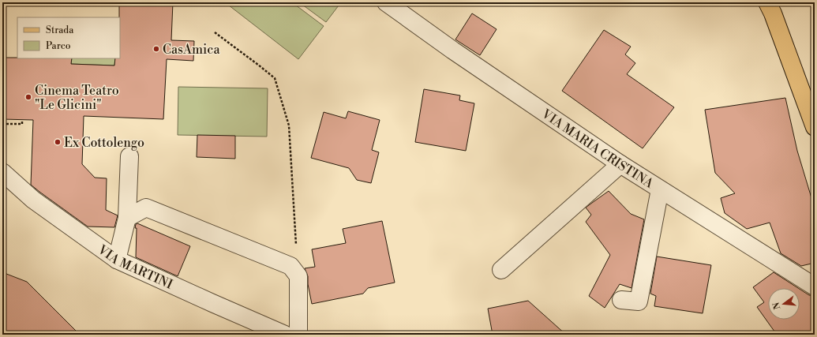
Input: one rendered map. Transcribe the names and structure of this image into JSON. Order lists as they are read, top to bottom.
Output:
{
  "streets": {
    "street": ["VIA MARIA CRISTINA", "VIA MARTINI"]
  },
  "places": ["CasAmica", "Cinema Teatro \"Le Glicini\"", "Ex Cottolengo"],
  "legend": ["Strada", "Parco"],
  "north": "left"
}
